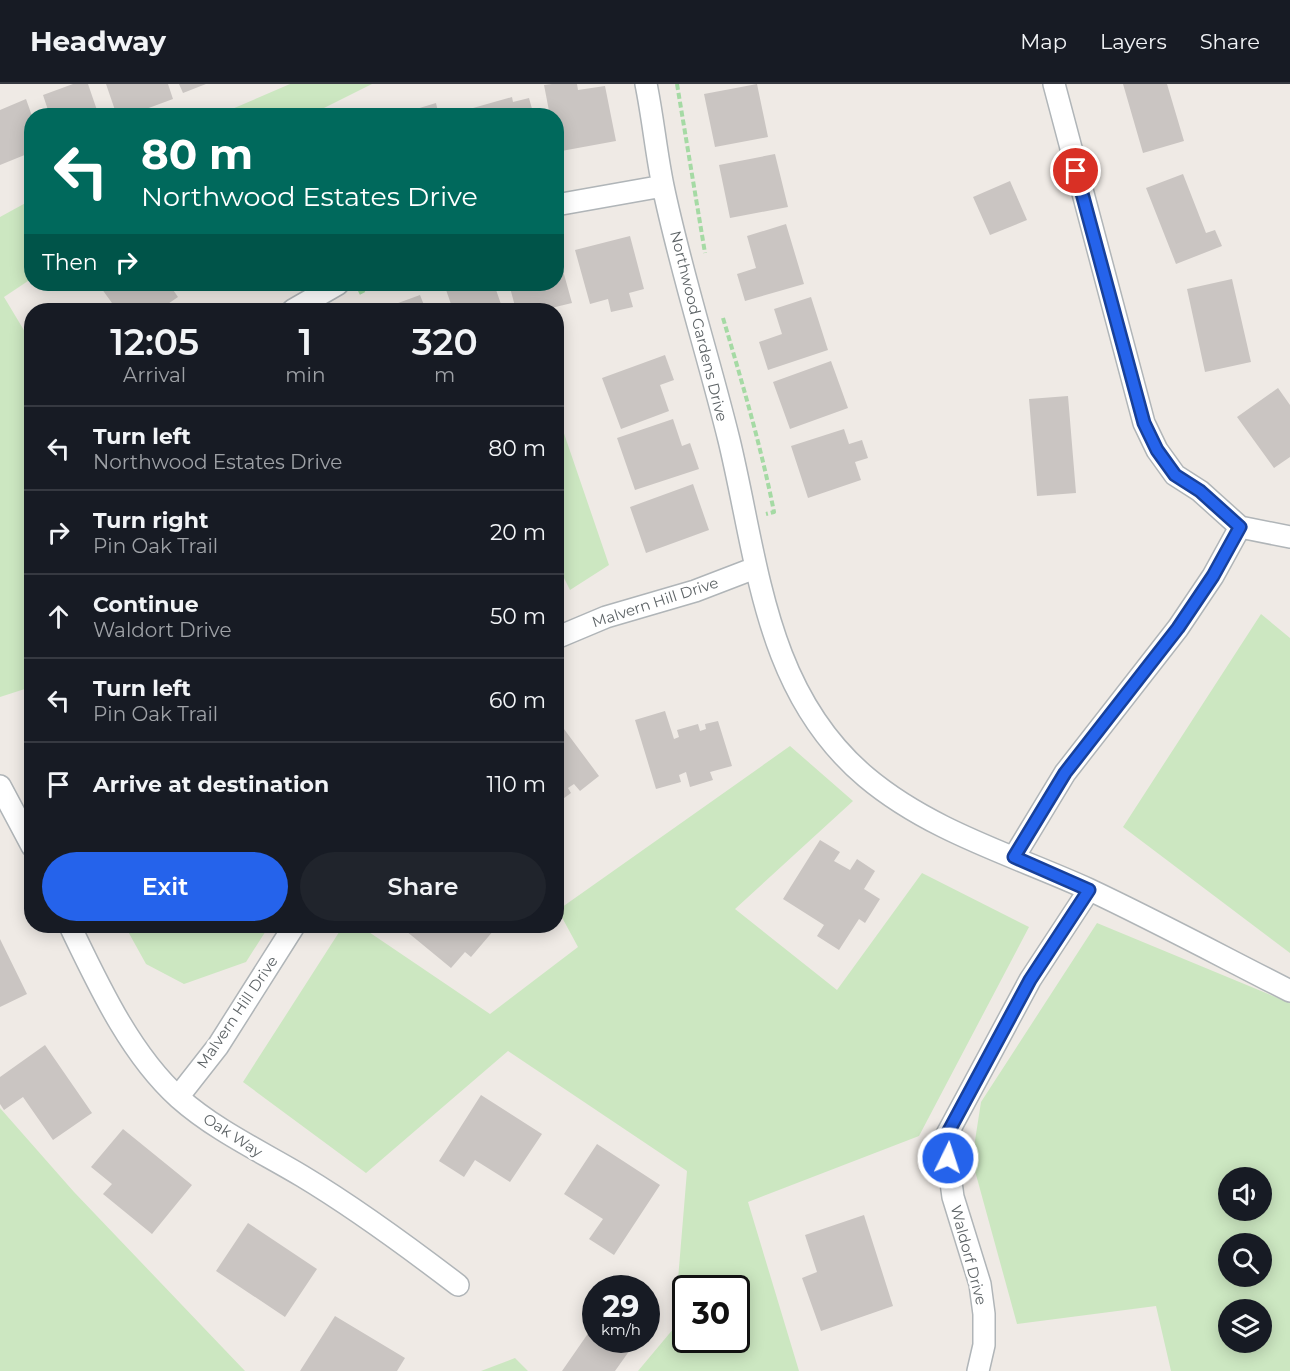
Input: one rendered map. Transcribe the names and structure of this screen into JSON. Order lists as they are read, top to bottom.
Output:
{
  "streets": {
    "street": [
      "Northwood Gardens Drive",
      "Malvern Hill Drive",
      "Oak Way",
      "Waldorf Drive"
    ]
  },
  "crossings": [
    ["Northwood Gardens Drive", "Malvern Hill Drive"],
    ["Northwood Gardens Drive", "Waldorf Drive"],
    ["Malvern Hill Drive", "Oak Way"]
  ],
  "page": {
    "header": "Headway",
    "nav": ["Map", "Layers", "Share"],
    "turn": ["80 m", "Northwood Estates Drive"],
    "then": "Then",
    "eta": [
      "12:05",
      "Arrival",
      "1",
      "min",
      "320",
      "m"
    ],
    "list": [
      {
        "name": "Turn left",
        "note": "Northwood Estates Drive",
        "value": "80 m"
      },
      {
        "name": "Turn right",
        "note": "Pin Oak Trail",
        "value": "20 m"
      },
      {
        "name": "Continue",
        "note": "Waldort Drive",
        "value": "50 m"
      },
      {
        "name": "Turn left",
        "note": "Pin Oak Trail",
        "value": "60 m"
      },
      {
        "name": "Arrive at destination",
        "value": "110 m"
      }
    ],
    "buttons": ["Exit", "Share"],
    "speed": "29 km/h",
    "limit": "30"
  }
}
